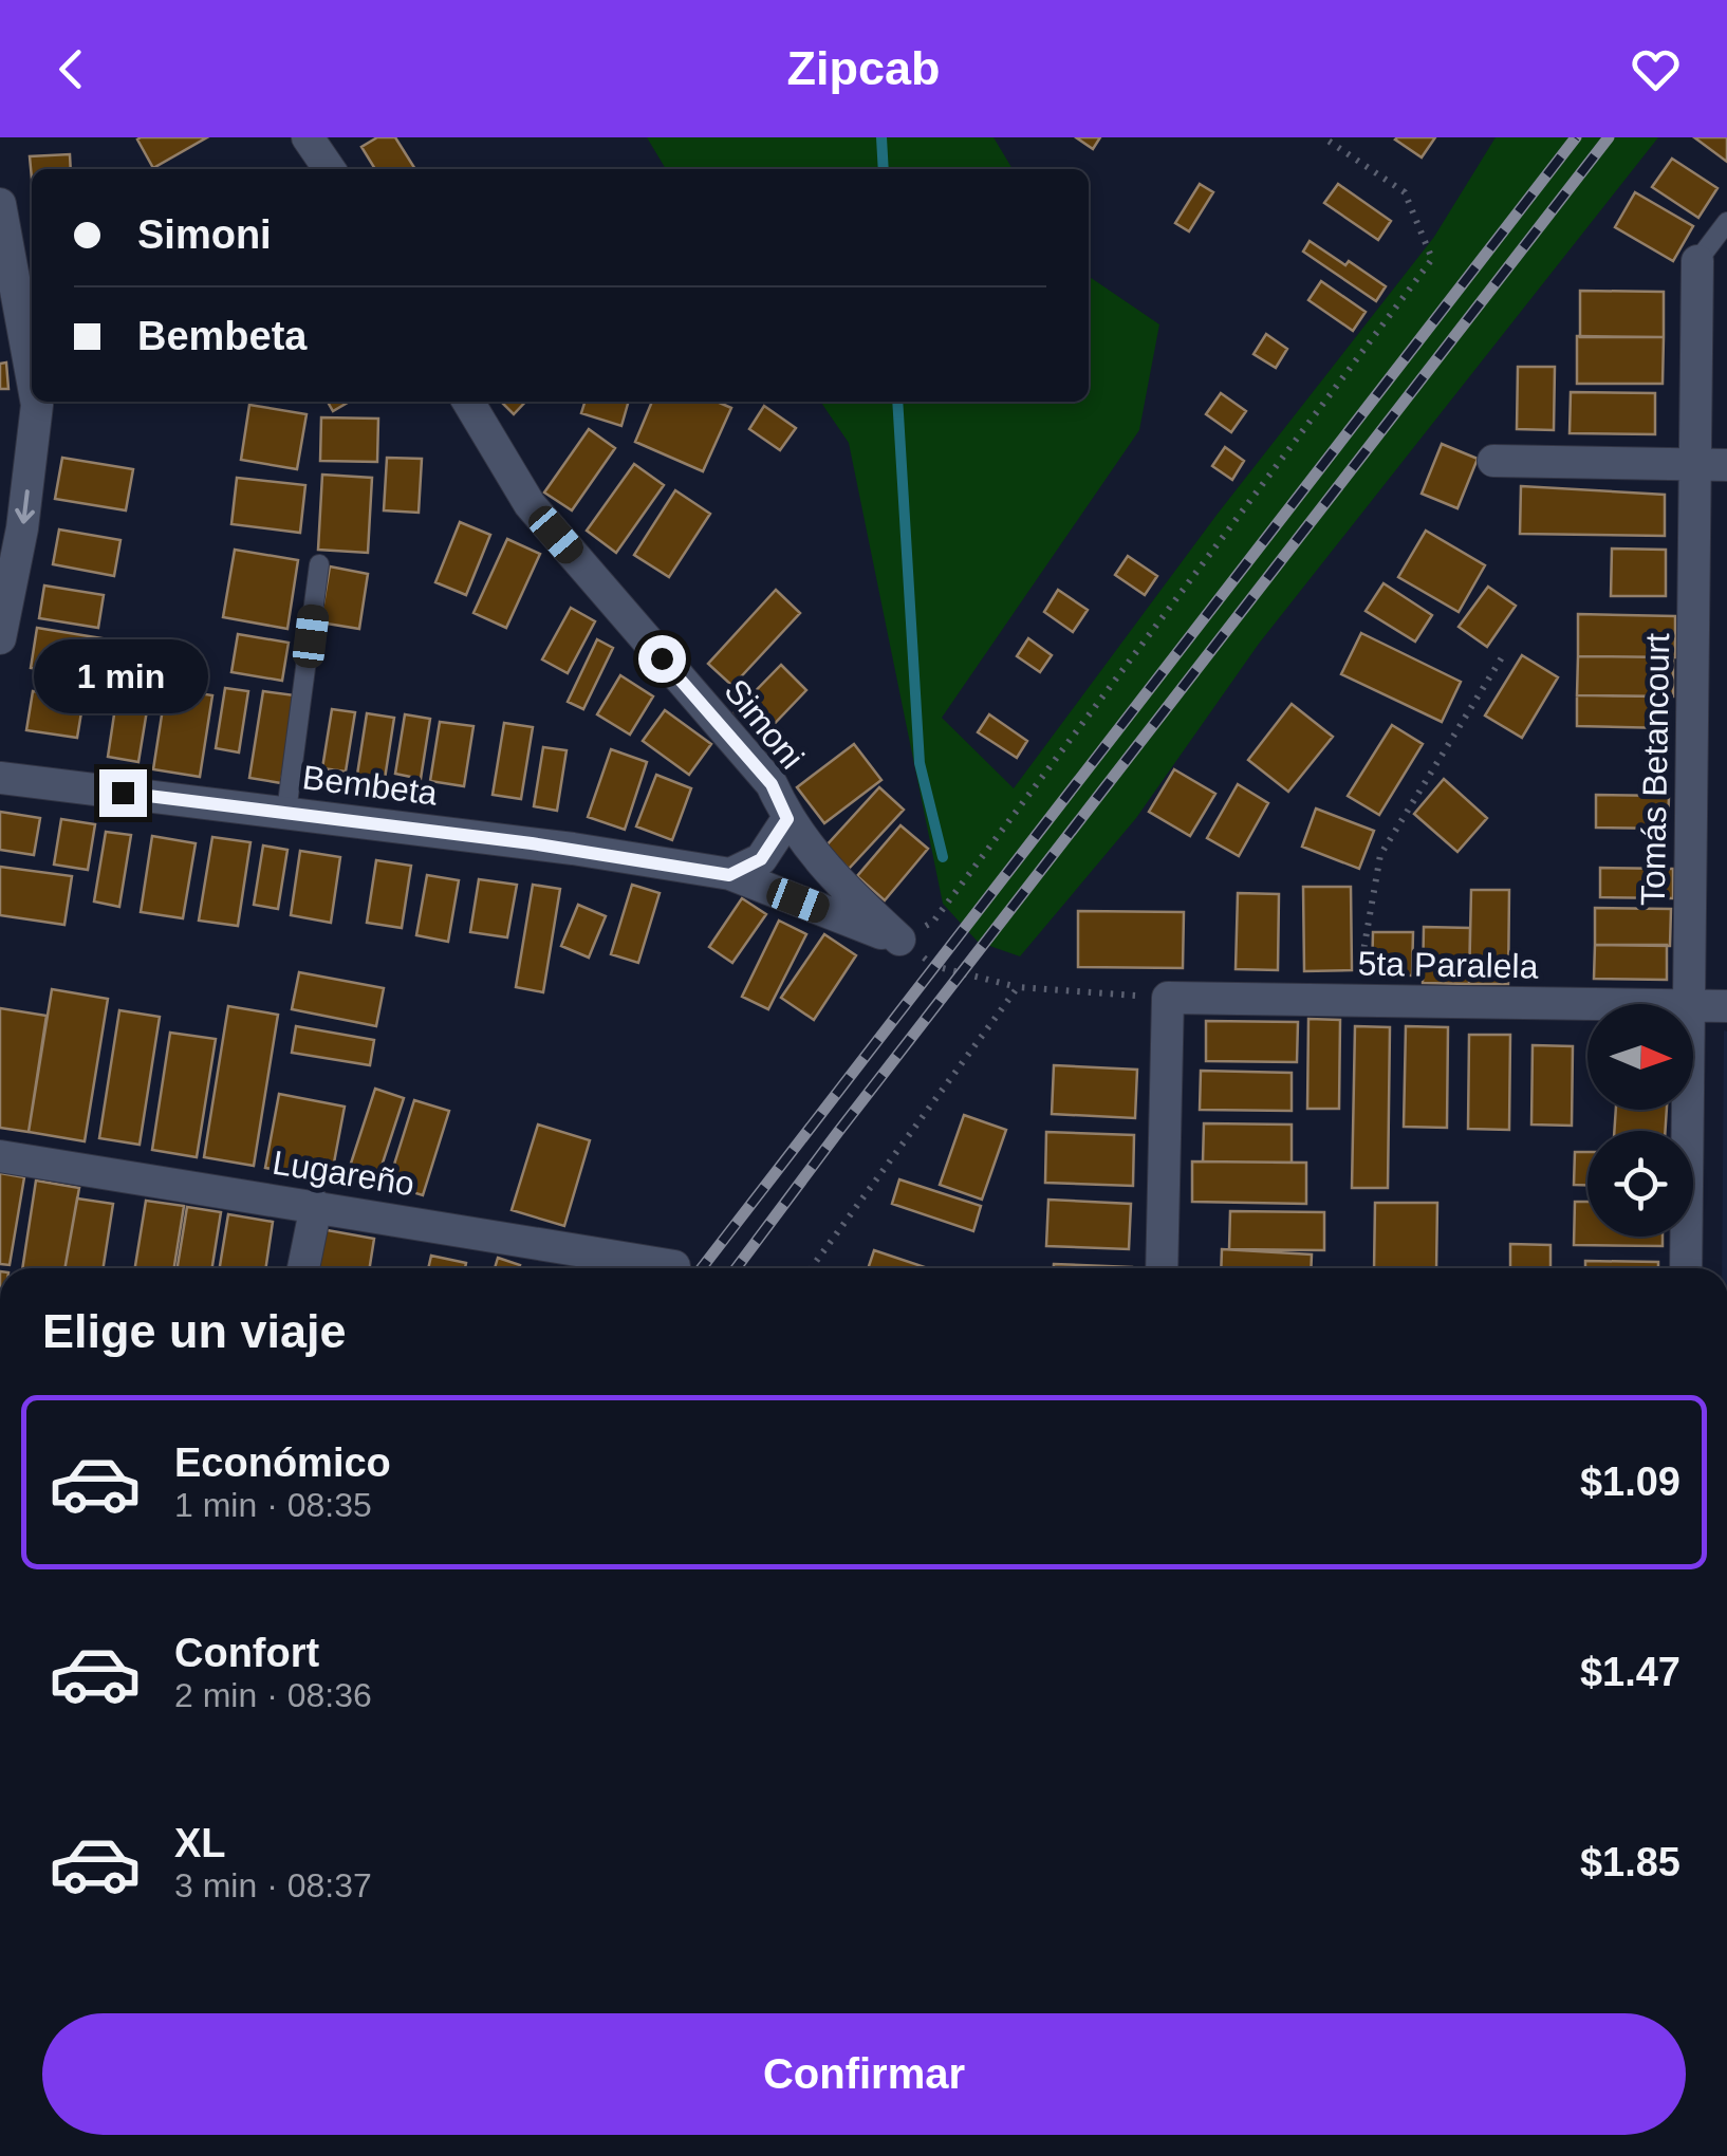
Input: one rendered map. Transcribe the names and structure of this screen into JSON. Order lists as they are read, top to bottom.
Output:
{
  "streets": {
    "street": [
      "Simoni",
      "Tomás Betancourt",
      "Bembeta",
      "5ta Paralela",
      "Lugareño"
    ]
  },
  "crossings": [
    ["Simoni", "Bembeta"]
  ],
  "north": "right",
  "page": {
    "header": "Zipcab",
    "banner": ["Simoni", "Bembeta"],
    "bubble": "1 min",
    "heading": "Elige un viaje",
    "list": [
      {
        "name": "Económico",
        "note": "1 min · 08:35",
        "value": "$1.09"
      },
      {
        "name": "Confort",
        "note": "2 min · 08:36",
        "value": "$1.47"
      },
      {
        "name": "XL",
        "note": "3 min · 08:37",
        "value": "$1.85"
      }
    ],
    "buttons": "Confirmar"
  }
}
